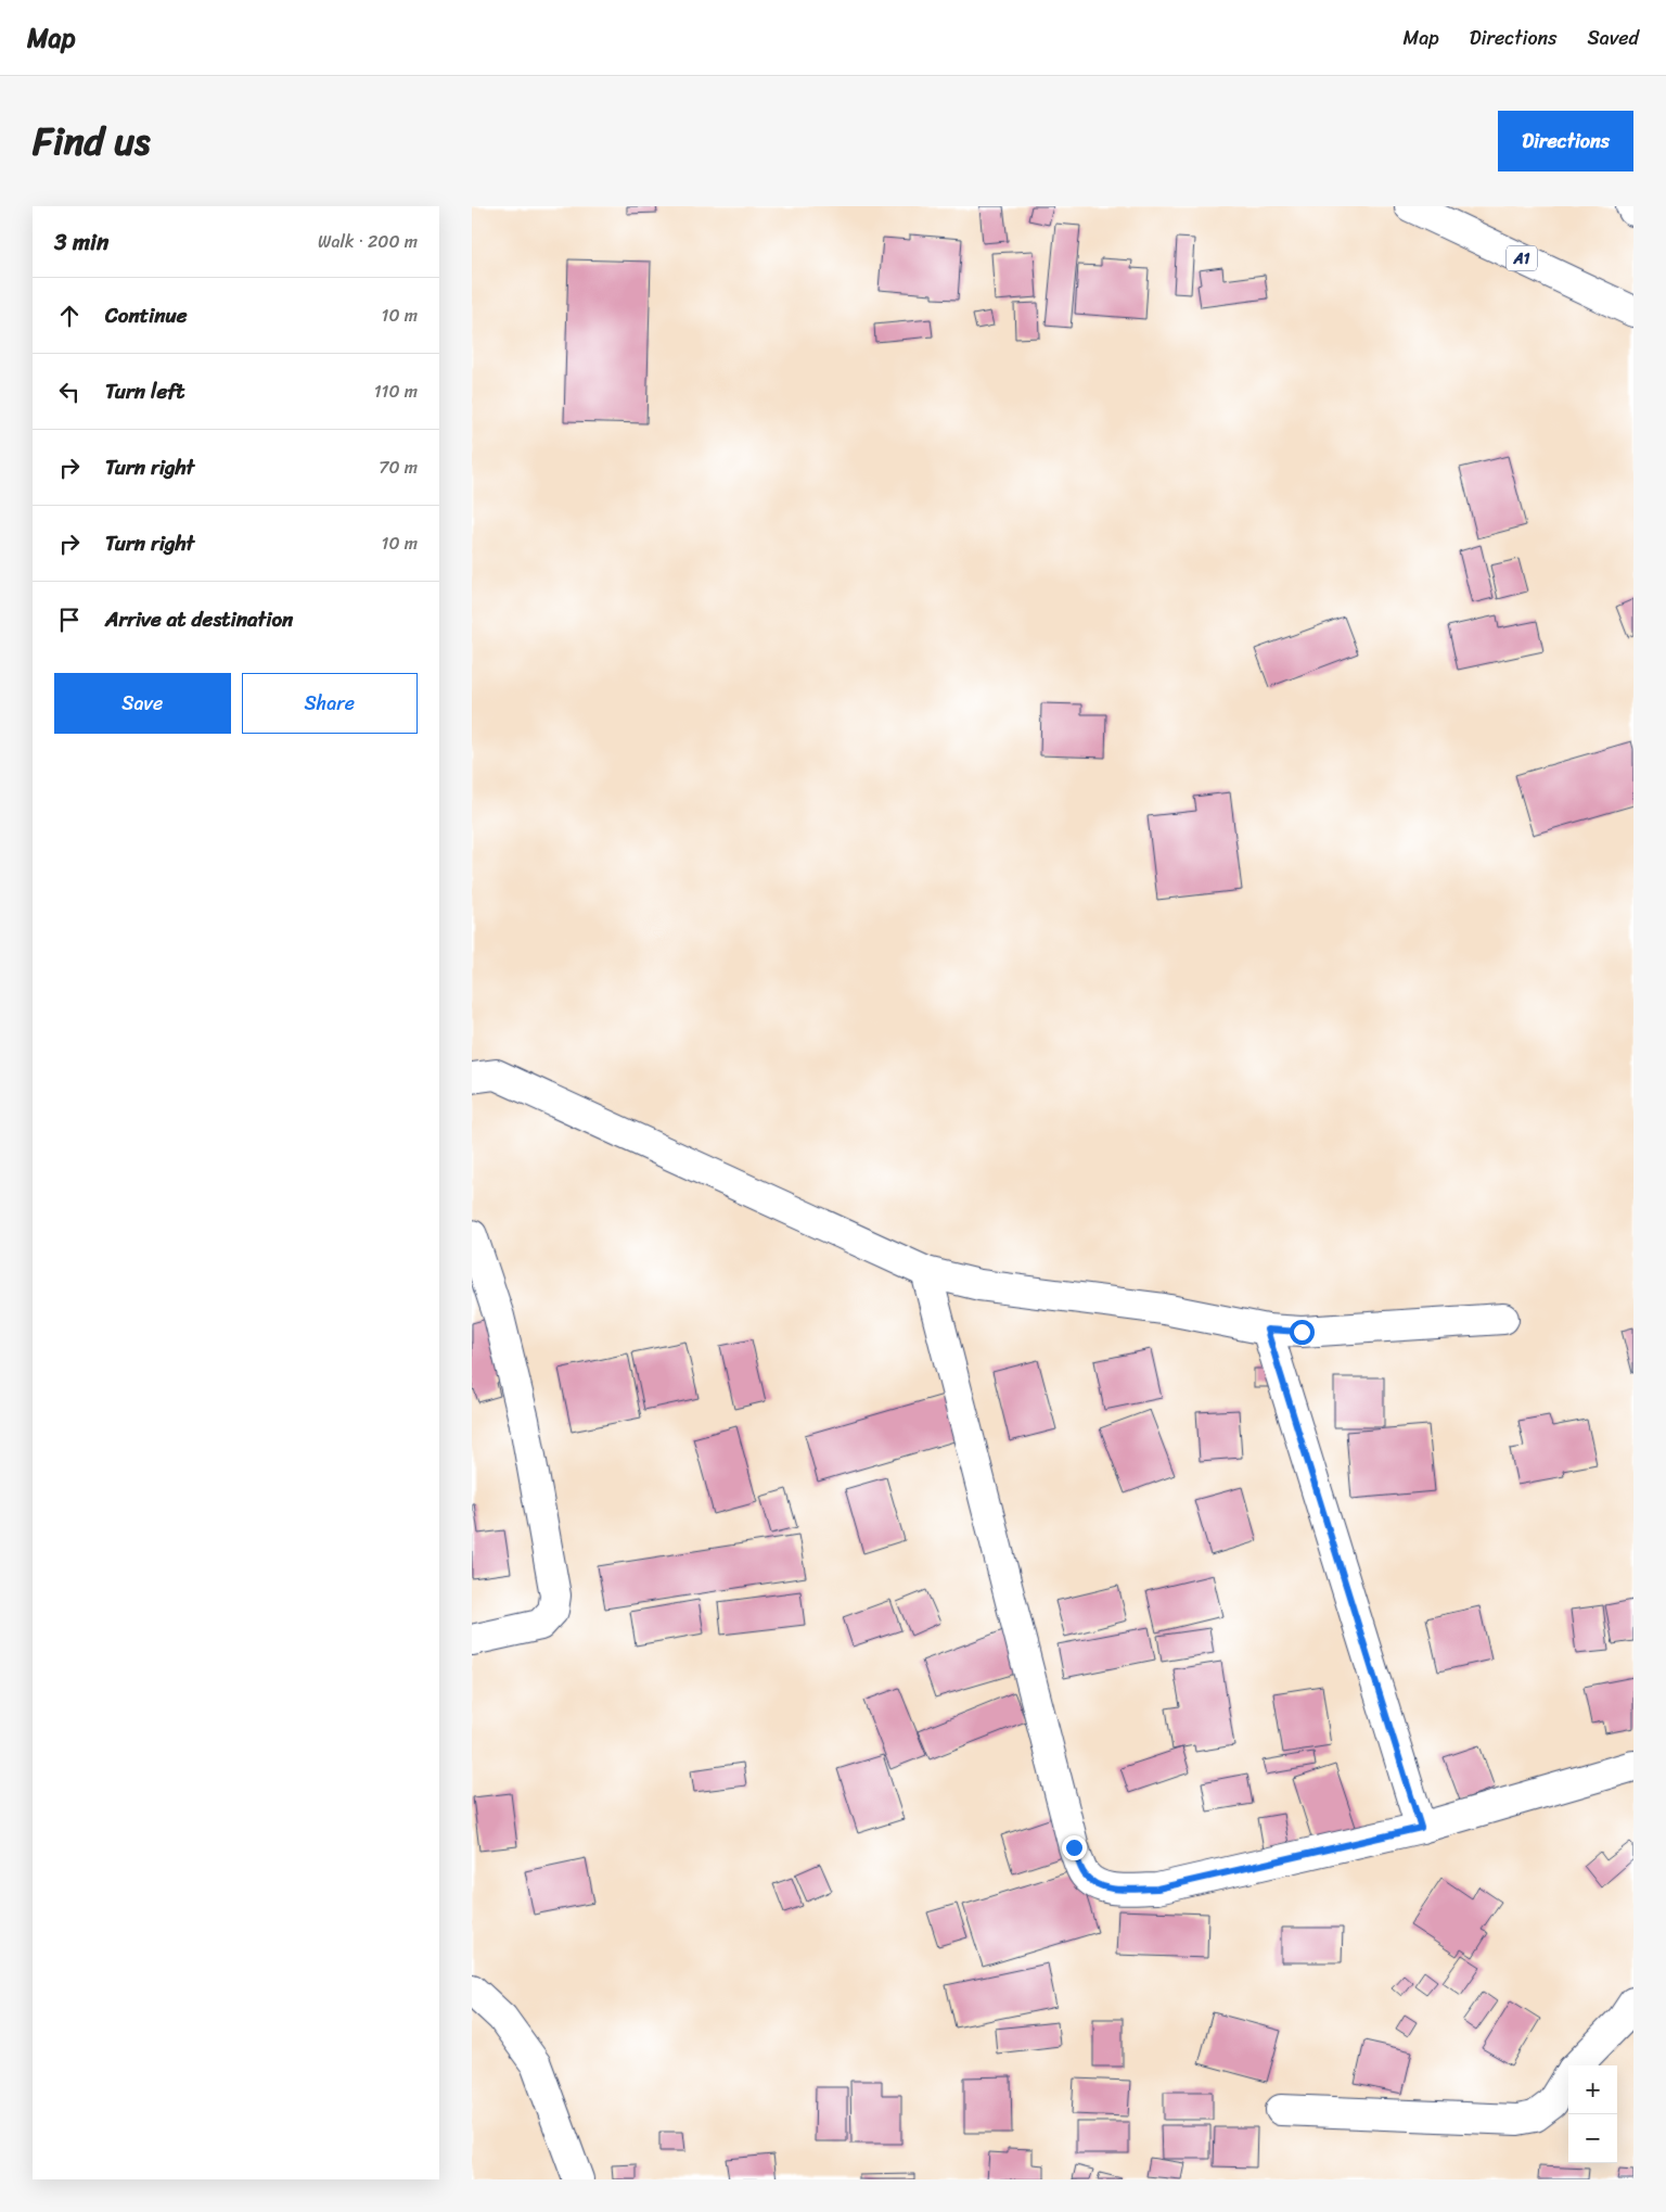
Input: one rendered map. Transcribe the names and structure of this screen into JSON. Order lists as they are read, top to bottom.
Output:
{
  "streets": {
    "main road": ["A1"]
  },
  "page": {
    "header": "Map",
    "nav": ["Map", "Directions", "Saved"],
    "title": "Find us",
    "buttons": [
      "Directions",
      ["Save", "Share"]
    ],
    "heading": ["3 min", "Walk · 200 m"],
    "list": [
      ["Continue", "10 m"],
      ["Turn left", "110 m"],
      ["Turn right", "70 m"],
      ["Turn right", "10 m"],
      "Arrive at destination"
    ],
    "map_buttons": ["+", "−"]
  }
}
